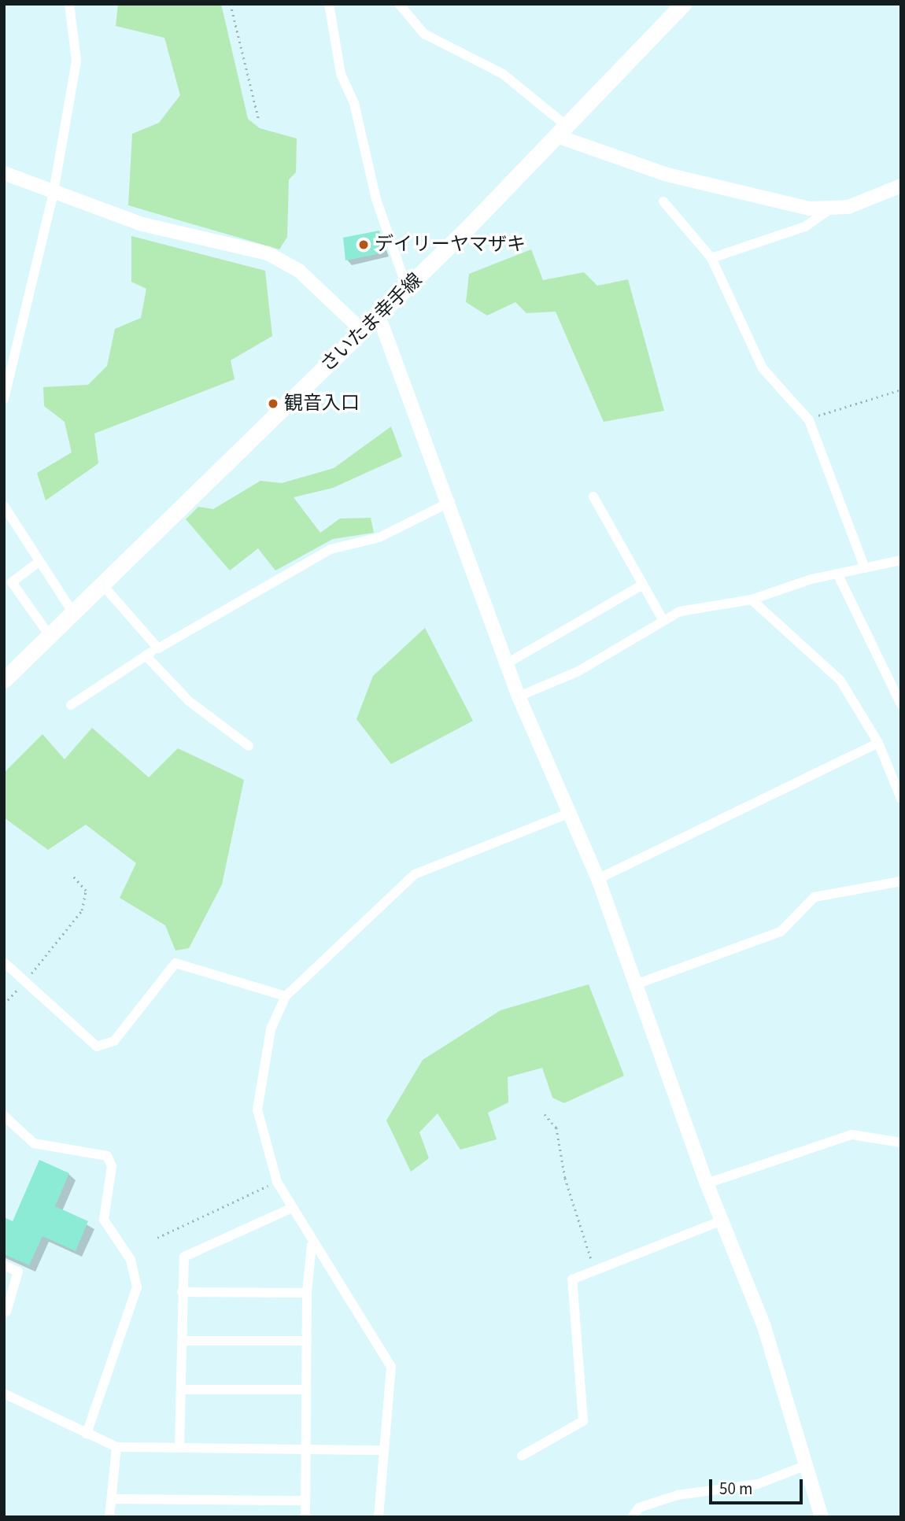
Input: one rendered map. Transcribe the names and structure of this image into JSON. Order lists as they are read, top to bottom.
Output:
{
  "streets": {
    "main road": ["さいたま幸手線"]
  },
  "places": ["デイリーヤマザキ", "観音入口"],
  "scale_bar": "50 m"
}
